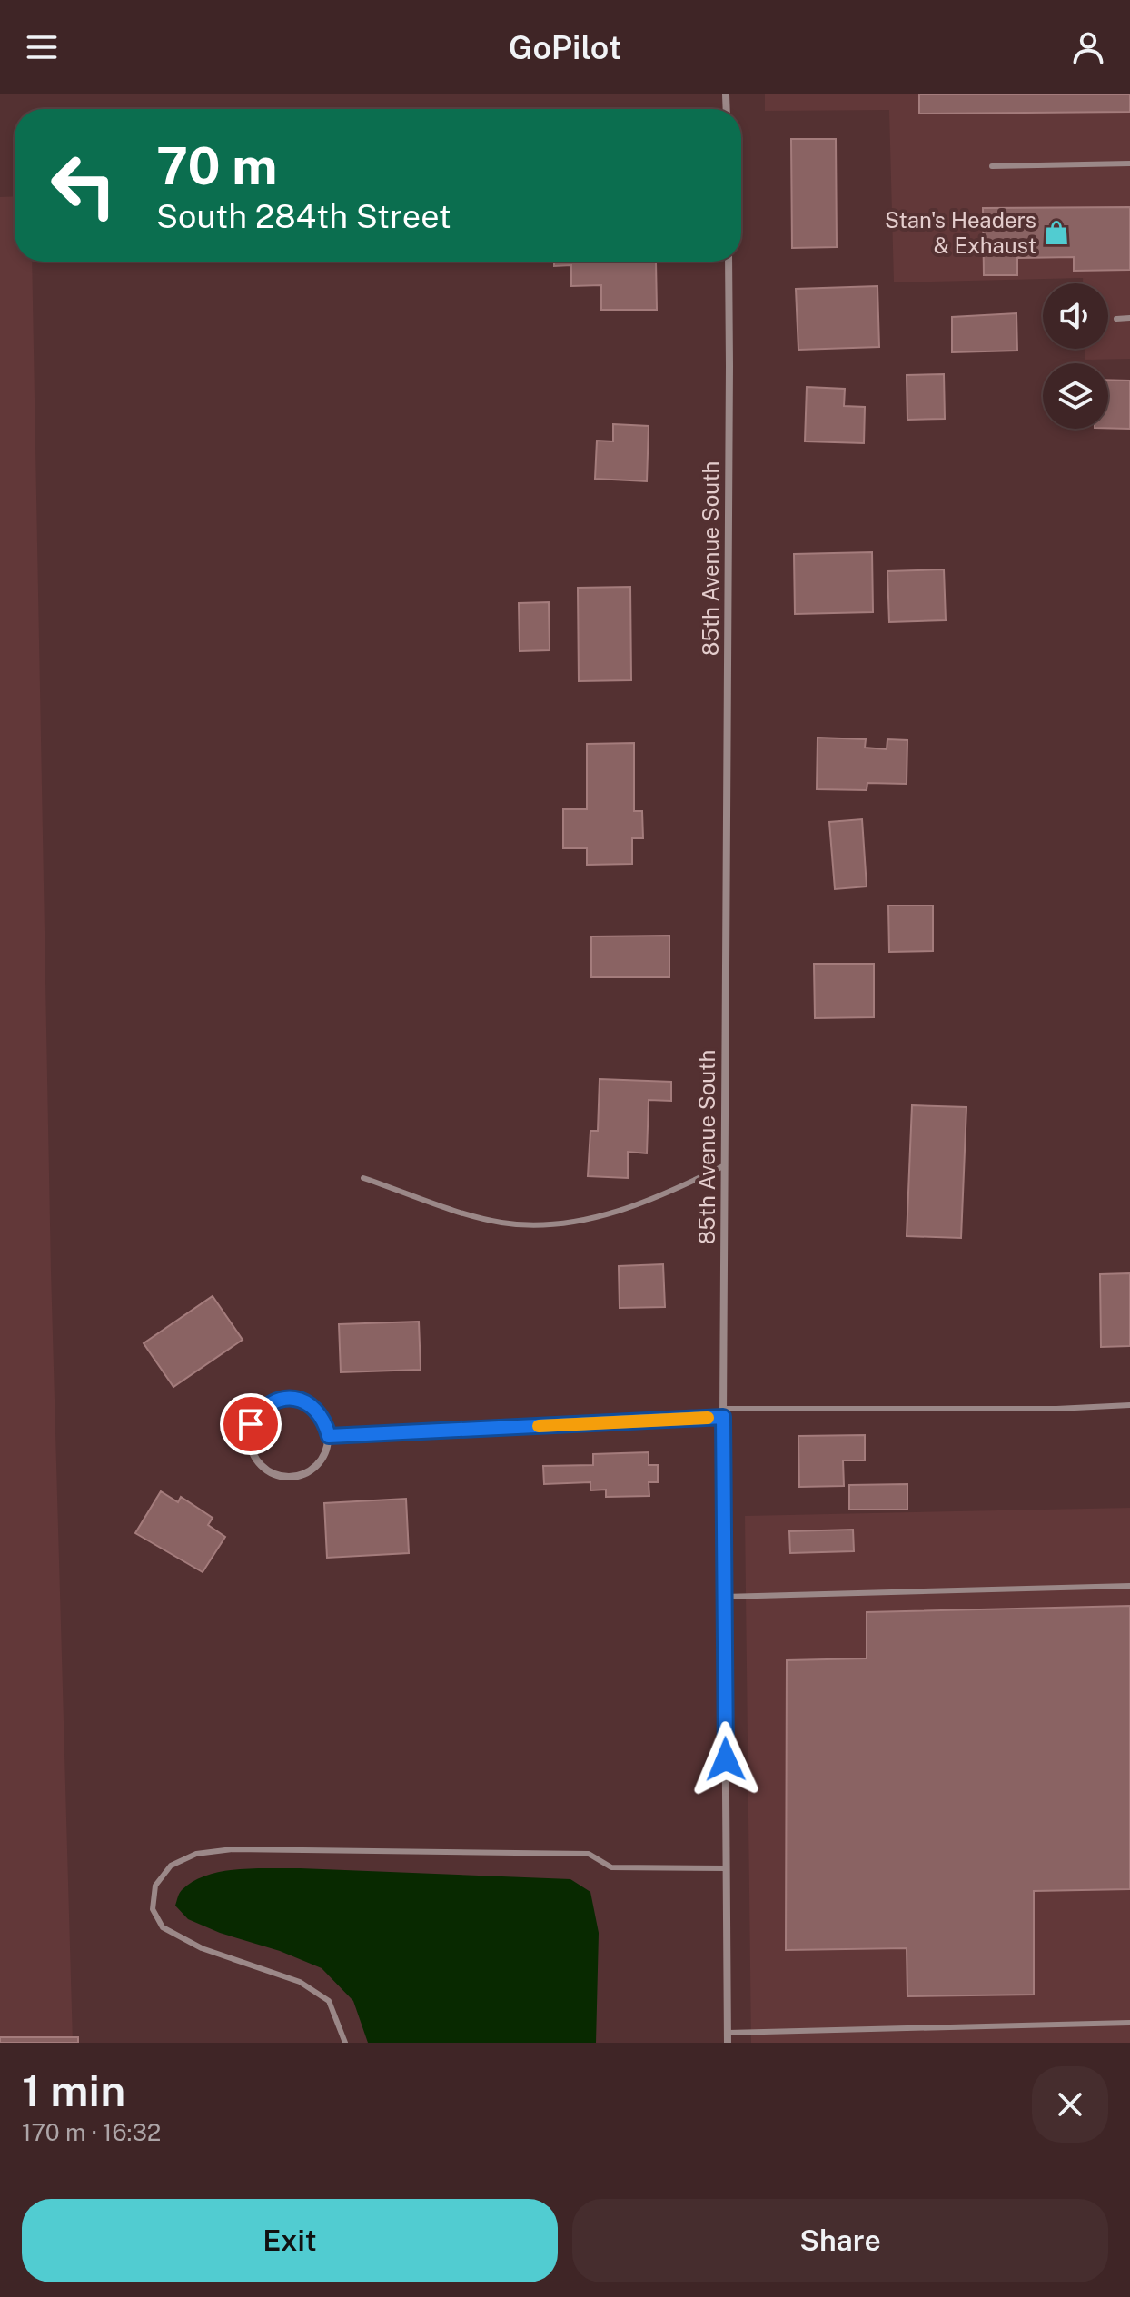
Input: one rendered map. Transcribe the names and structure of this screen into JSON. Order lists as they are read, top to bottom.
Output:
{
  "streets": {
    "street": ["85th Avenue South"]
  },
  "places": {
    "shop": ["Stan's Headers & Exhaust"]
  },
  "page": {
    "header": "GoPilot",
    "turn": ["70 m", "South 284th Street"],
    "heading": ["1 min", "170 m · 16:32"],
    "buttons": ["Exit", "Share"]
  }
}
